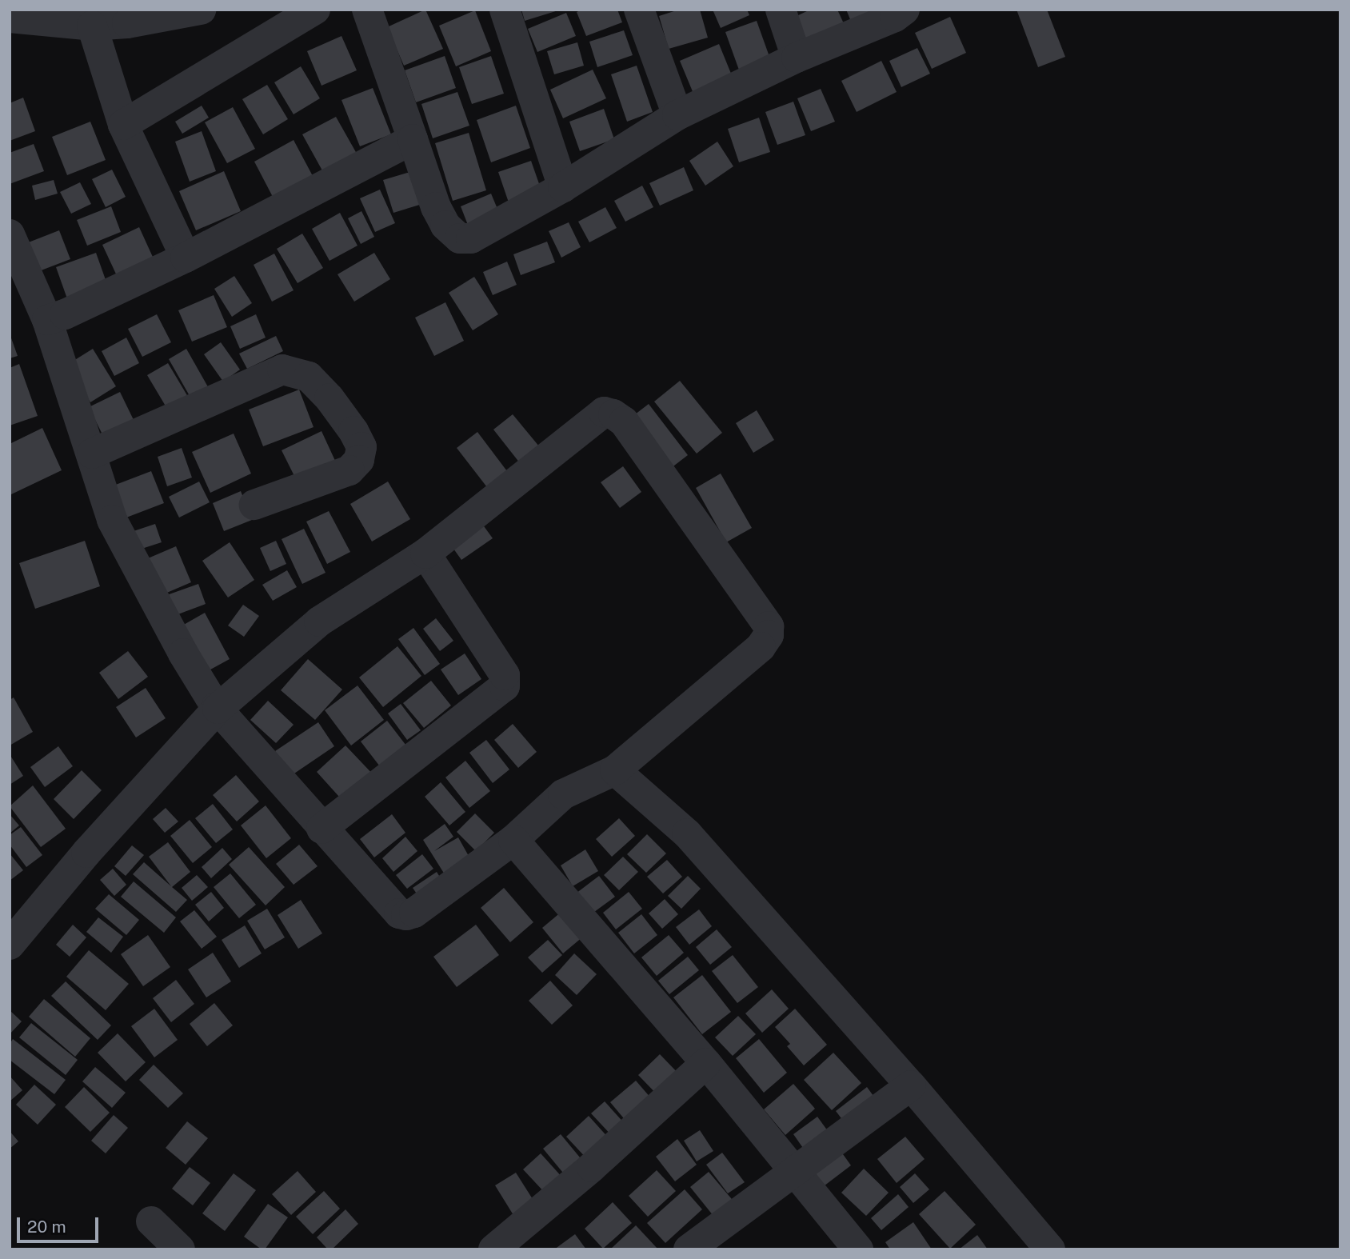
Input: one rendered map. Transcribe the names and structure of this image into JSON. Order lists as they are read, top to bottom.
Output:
{
  "scale_bar": "20 m"
}
